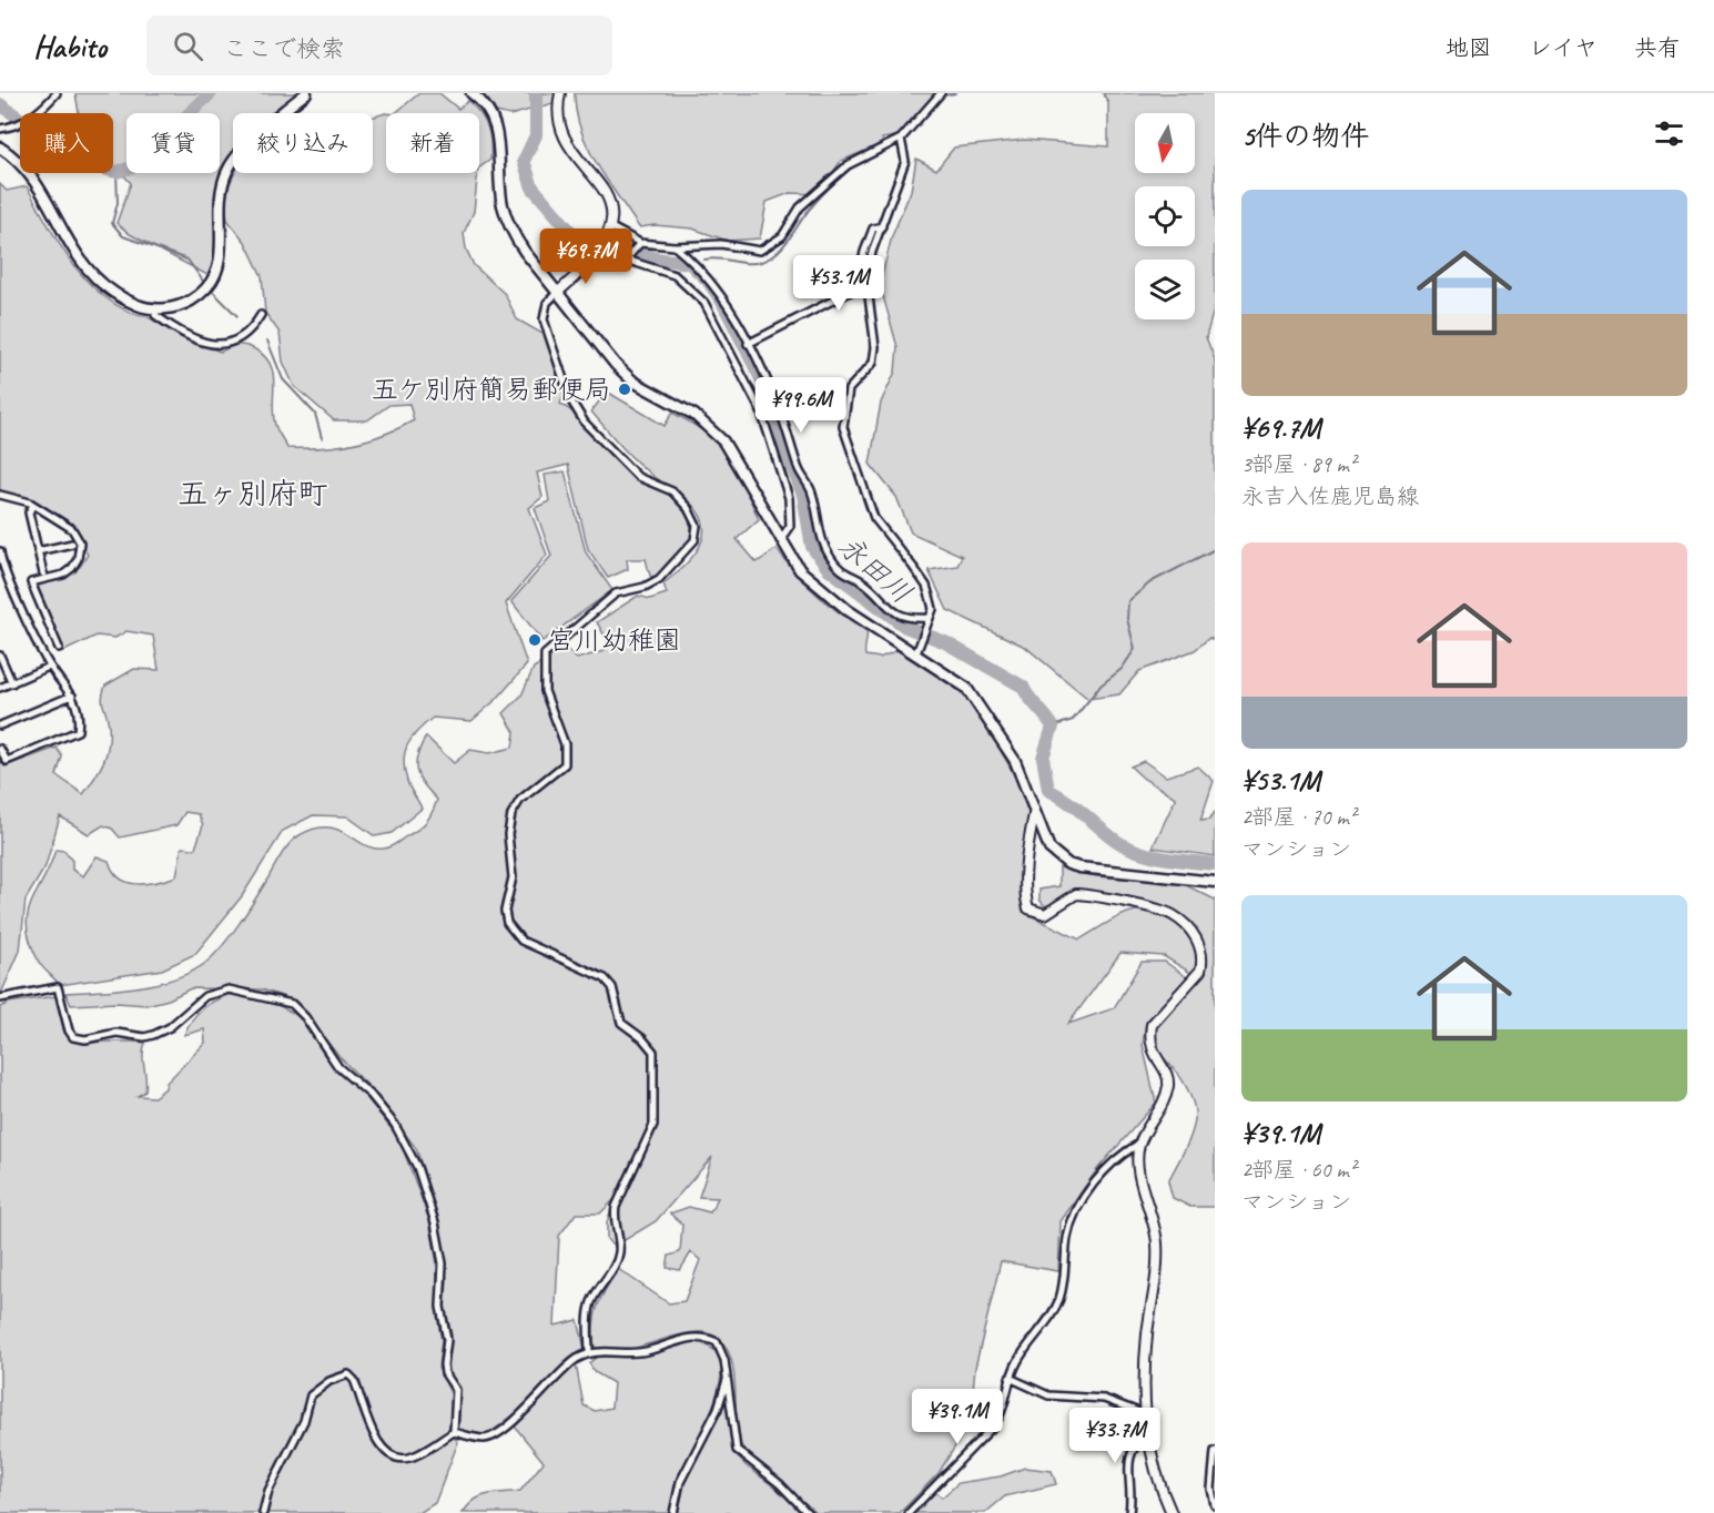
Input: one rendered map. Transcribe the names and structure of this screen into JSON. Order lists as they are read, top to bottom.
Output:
{
  "districts": ["五ヶ別府町"],
  "water": ["永田川"],
  "places": ["五ケ別府簡易郵便局", "宮川幼稚園"],
  "north": "bottom",
  "page": {
    "header": "Habito",
    "search": "ここで検索",
    "nav": ["地図", "レイヤ", "共有"],
    "heading": "5件の物件",
    "chip": [
      "購入",
      "賃貸",
      "絞り込み",
      "新着"
    ],
    "list": [
      {
        "name": "¥69.7M",
        "note": "3部屋 · 89 m² · 永吉入佐鹿児島線"
      },
      {
        "name": "¥53.1M",
        "note": "2部屋 · 70 m² · マンション"
      },
      {
        "name": "¥39.1M",
        "note": "2部屋 · 60 m² · マンション"
      }
    ],
    "price": [
      "¥69.7M",
      "¥53.1M",
      "¥99.6M",
      "¥39.1M",
      "¥33.7M"
    ]
  }
}
